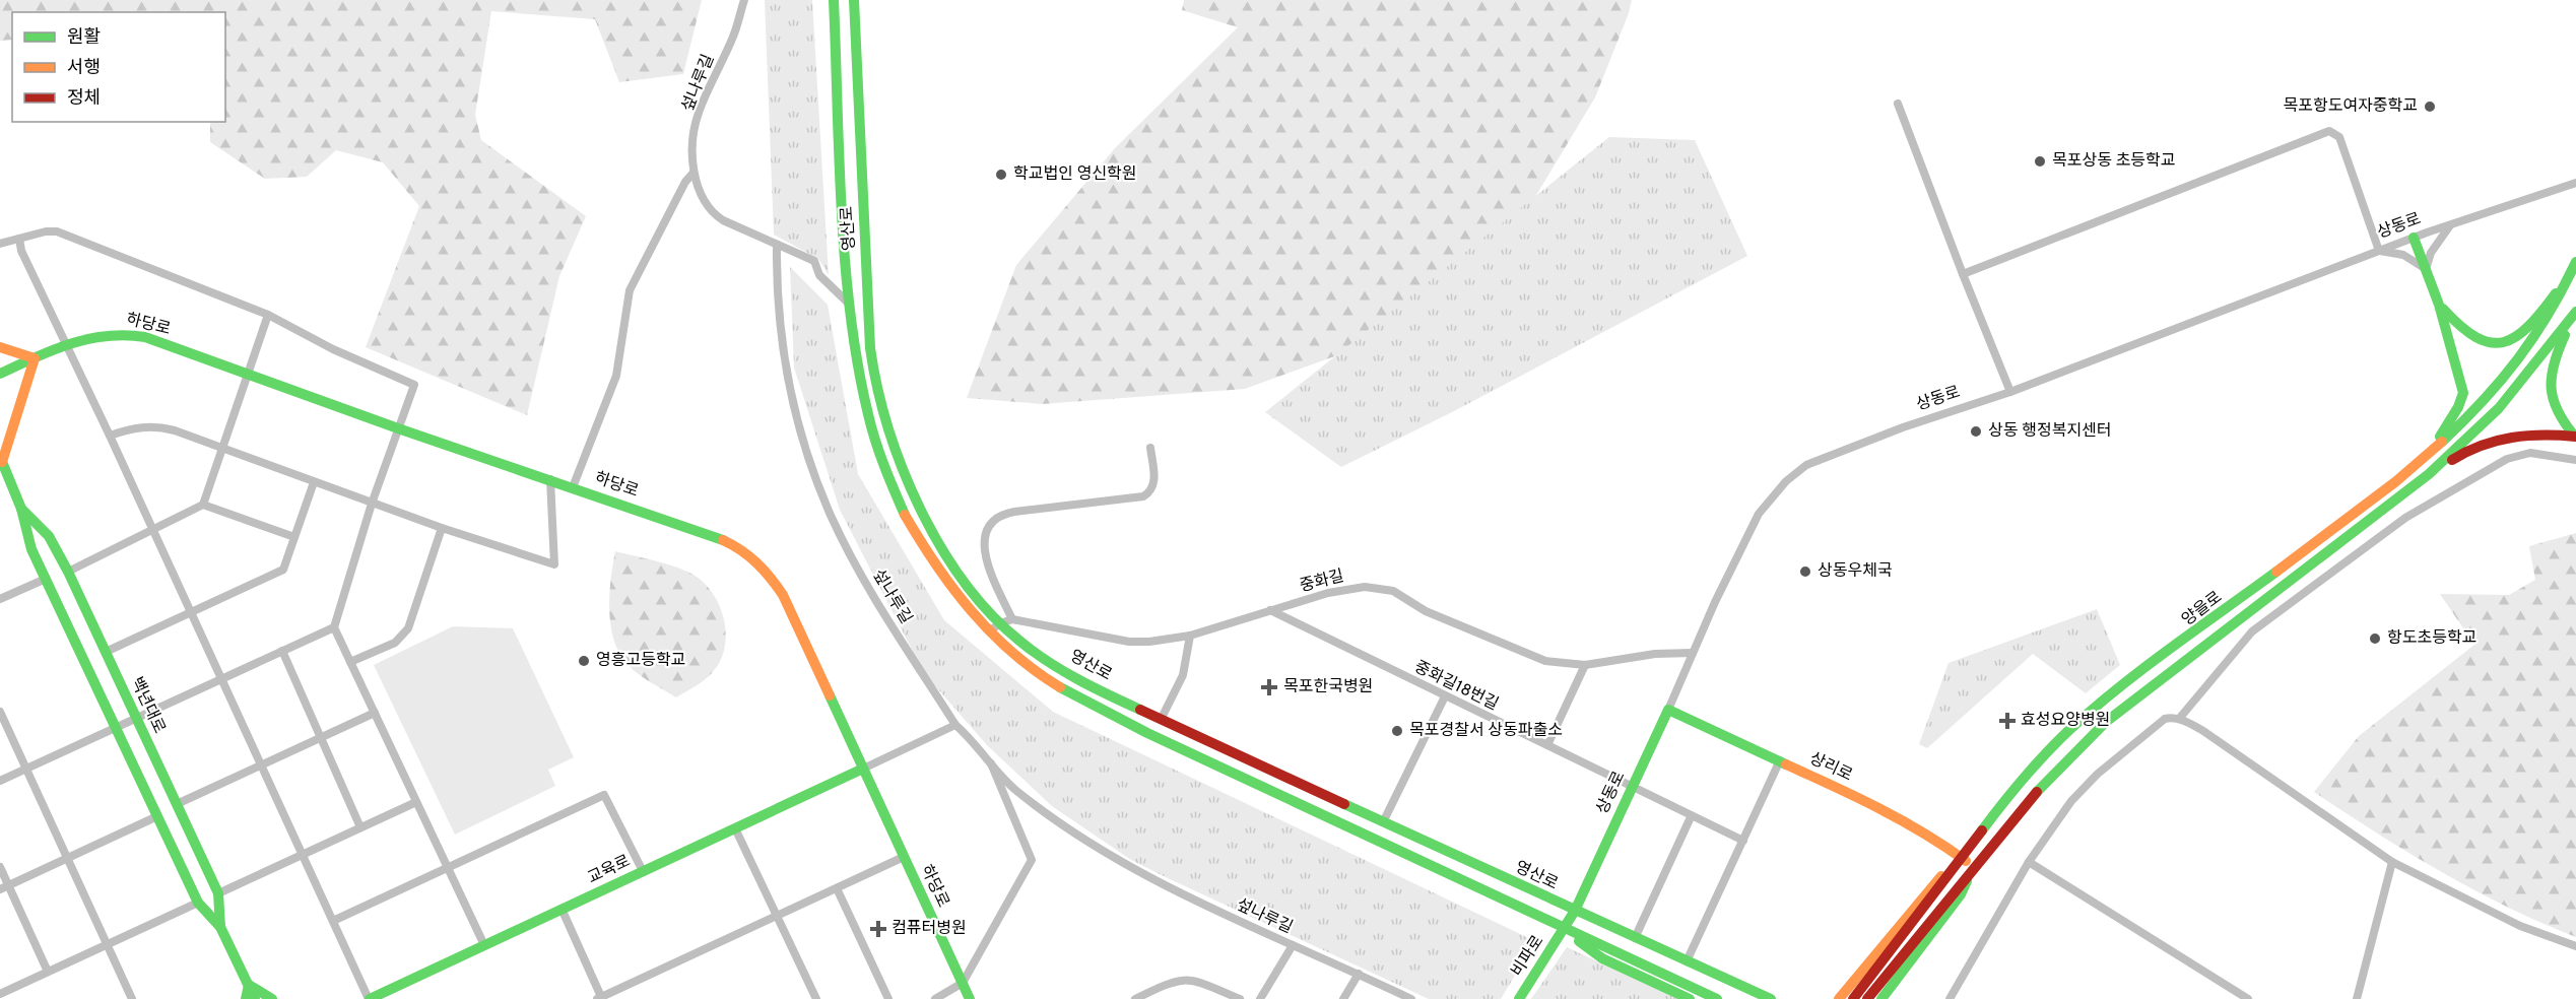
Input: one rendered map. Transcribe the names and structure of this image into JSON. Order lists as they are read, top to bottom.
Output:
{
  "streets": {
    "street": [
      "섶나루길",
      "상동로",
      "영산로",
      "하당로",
      "중화길",
      "양을로",
      "중화길18번길",
      "백년대로",
      "상리로",
      "교육로",
      "비파로"
    ]
  },
  "crossings": [
    ["상동로", "영산로"],
    ["상동로", "중화길"],
    ["상동로", "중화길18번길"],
    ["상동로", "상리로"],
    ["상동로", "비파로"],
    ["영산로", "중화길"],
    ["영산로", "비파로"],
    ["하당로", "교육로"],
    ["중화길", "중화길18번길"],
    ["양을로", "상리로"]
  ],
  "places": {
    "other": [
      "목포항도여자중학교",
      "목포상동 초등학교",
      "학교법인 영신학원",
      "상동 행정복지센터",
      "상동우체국",
      "항도초등학교",
      "영흥고등학교",
      "목포경찰서 상동파출소"
    ],
    "health": ["목포한국병원", "효성요양병원", "컴퓨터병원"]
  },
  "legend": ["원활", "서행", "정체"]
}
